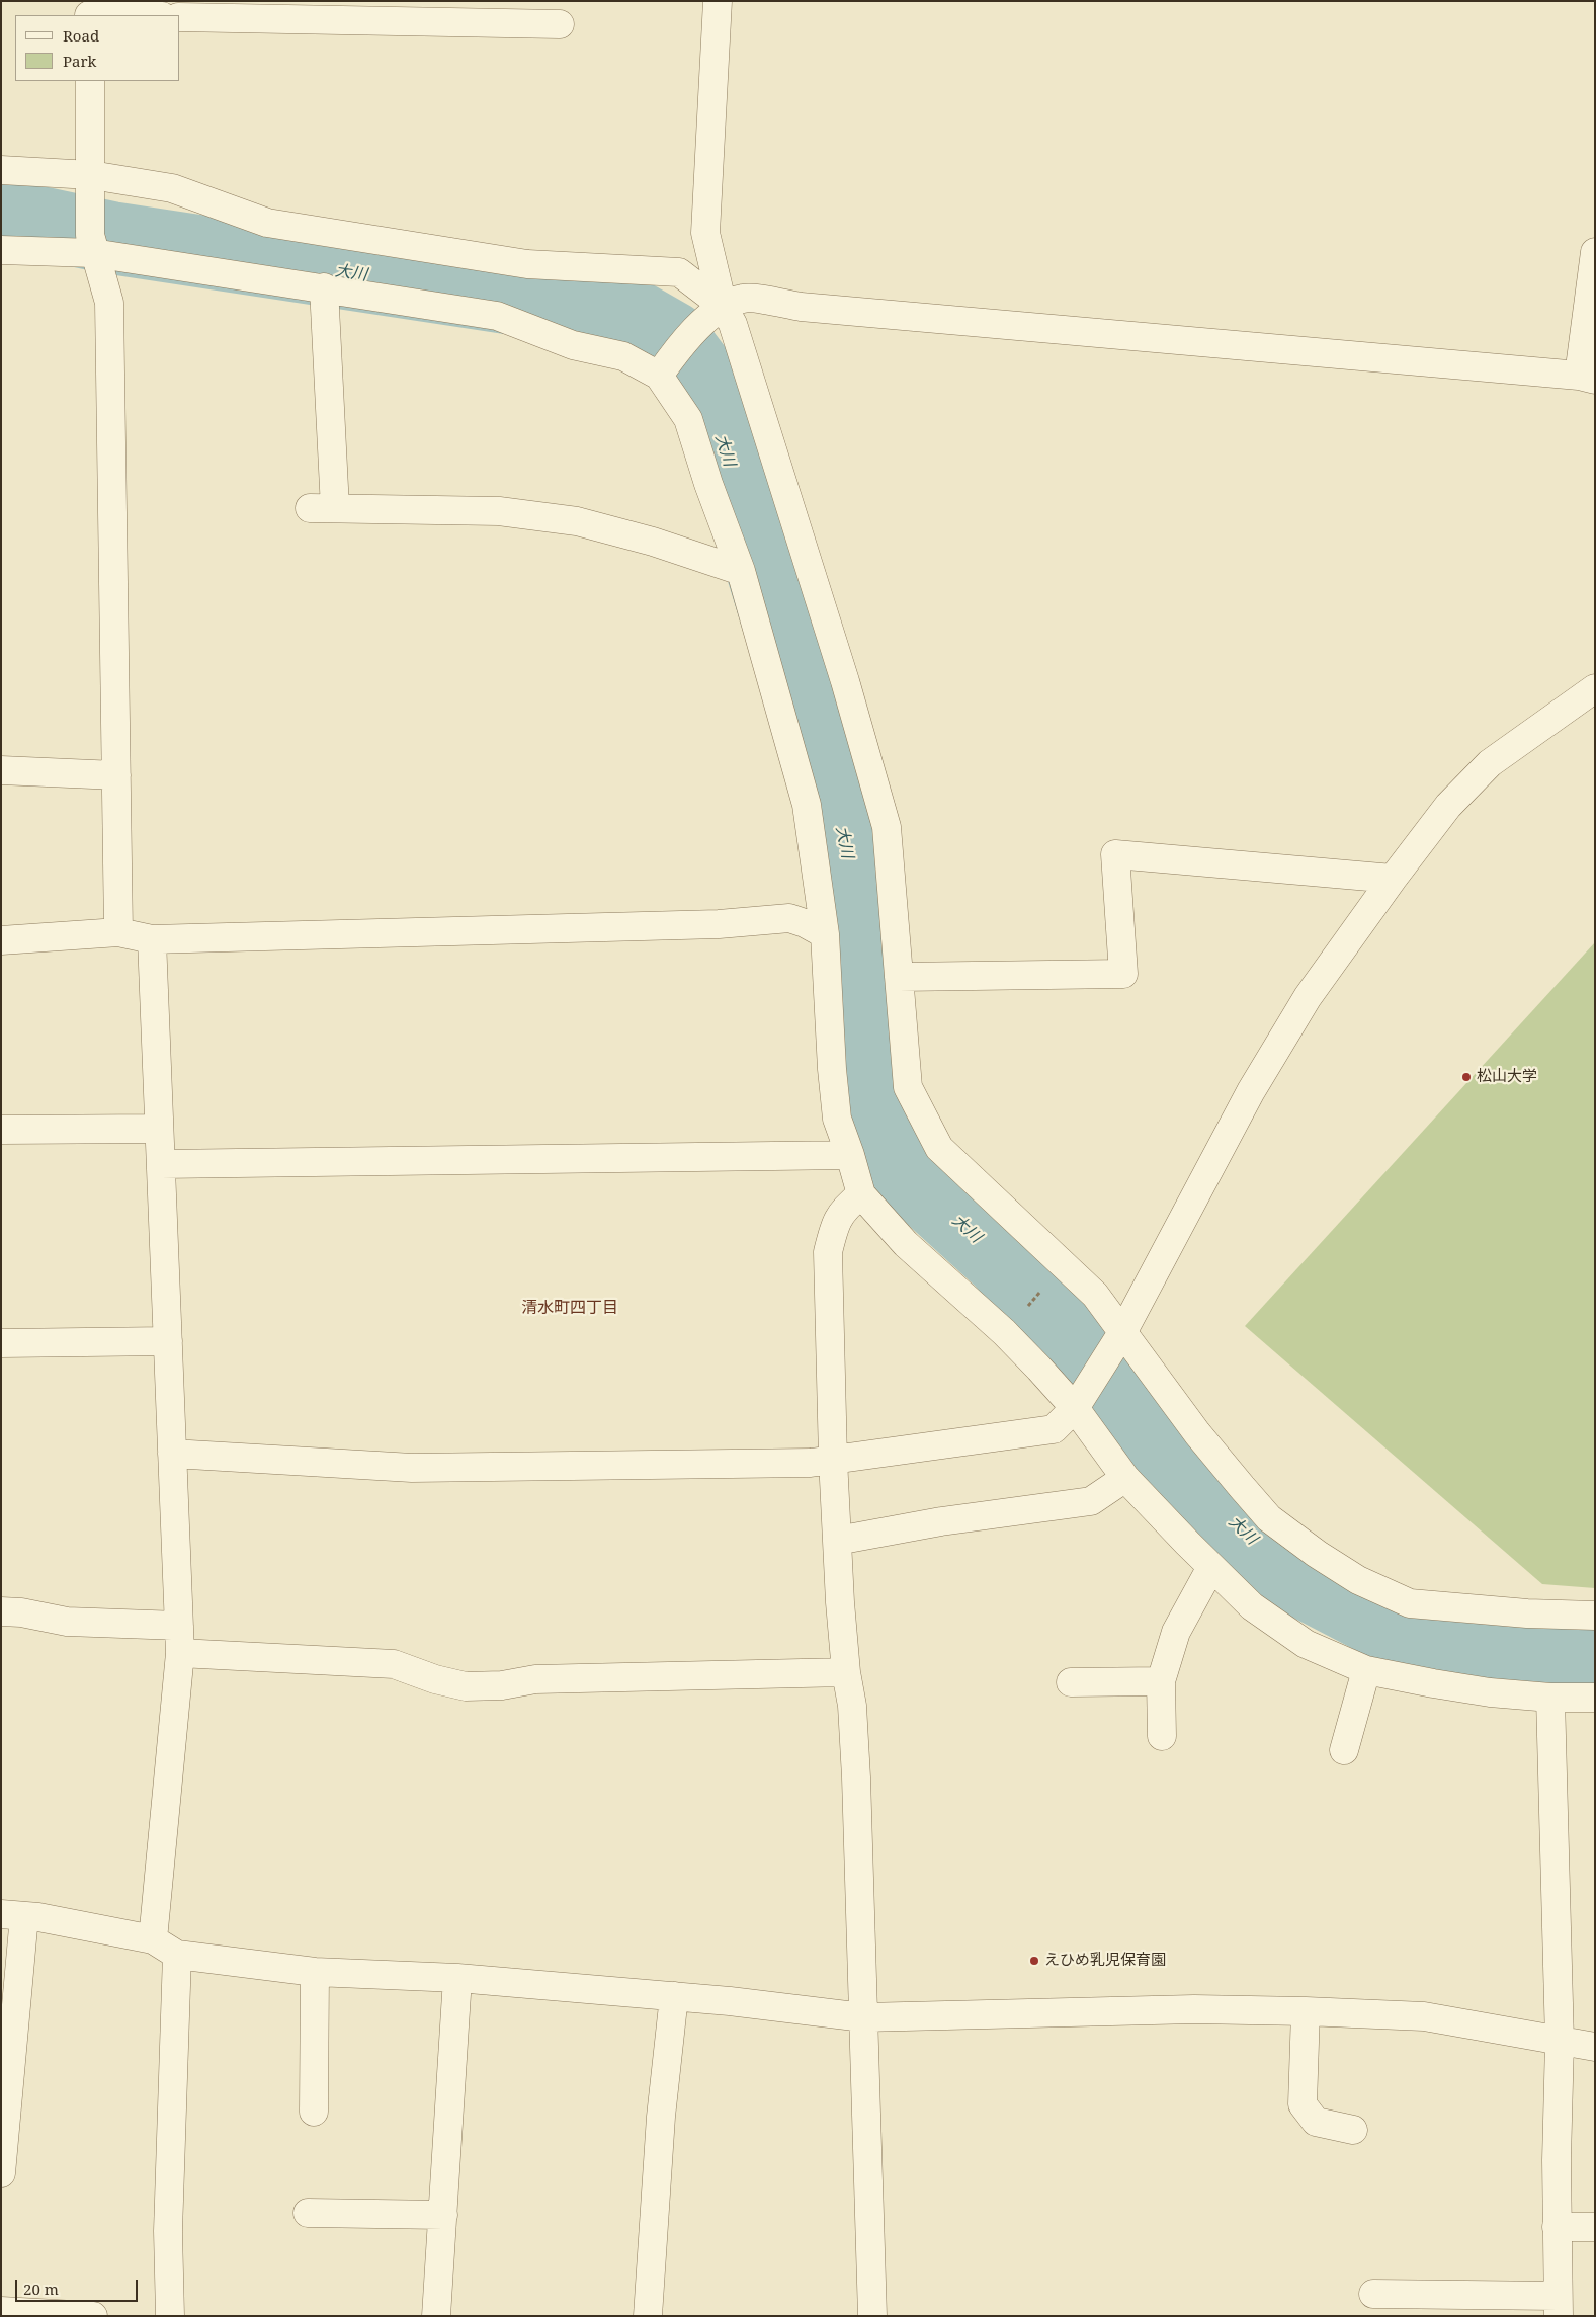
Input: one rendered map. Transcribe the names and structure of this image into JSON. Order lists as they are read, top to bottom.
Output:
{
  "districts": ["清水町四丁目"],
  "water": ["大川"],
  "places": ["松山大学", "えひめ乳児保育園"],
  "legend": ["Road", "Park"],
  "scale_bar": "20 m"
}
